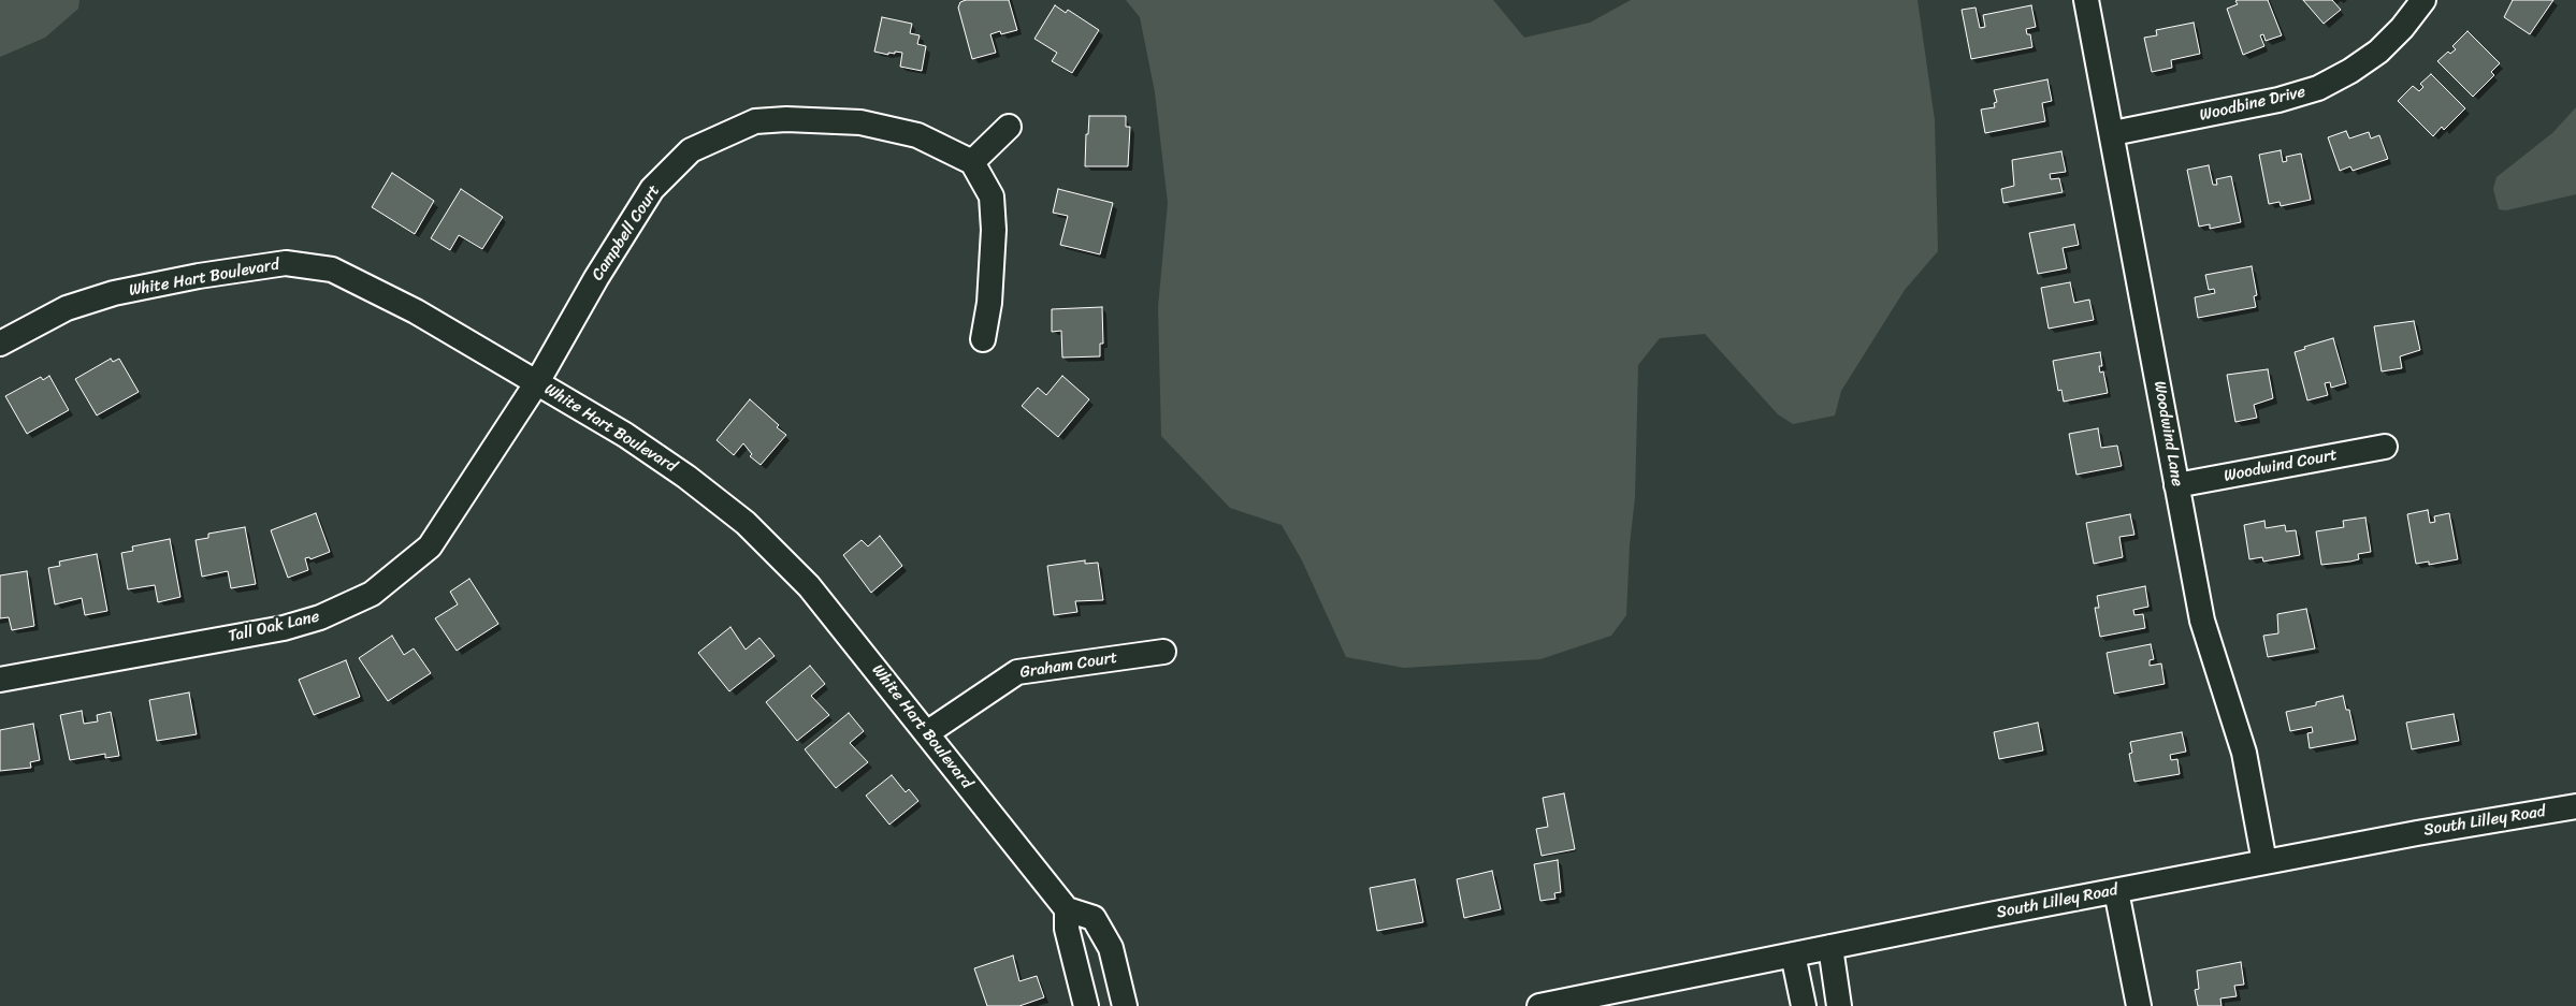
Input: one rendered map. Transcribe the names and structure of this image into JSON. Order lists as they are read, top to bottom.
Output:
{
  "streets": {
    "street": [
      "Woodbine Drive",
      "Campbell Court",
      "White Hart Boulevard",
      "Woodwind Lane",
      "Woodwind Court",
      "Tall Oak Lane",
      "Graham Court",
      "South Lilley Road"
    ]
  },
  "crossings": [
    ["Woodbine Drive", "Woodwind Lane"],
    ["Campbell Court", "White Hart Boulevard"],
    ["Campbell Court", "Tall Oak Lane"],
    ["White Hart Boulevard", "Tall Oak Lane"],
    ["White Hart Boulevard", "Graham Court"],
    ["Woodwind Lane", "Woodwind Court"],
    ["Woodwind Lane", "South Lilley Road"]
  ]
}
